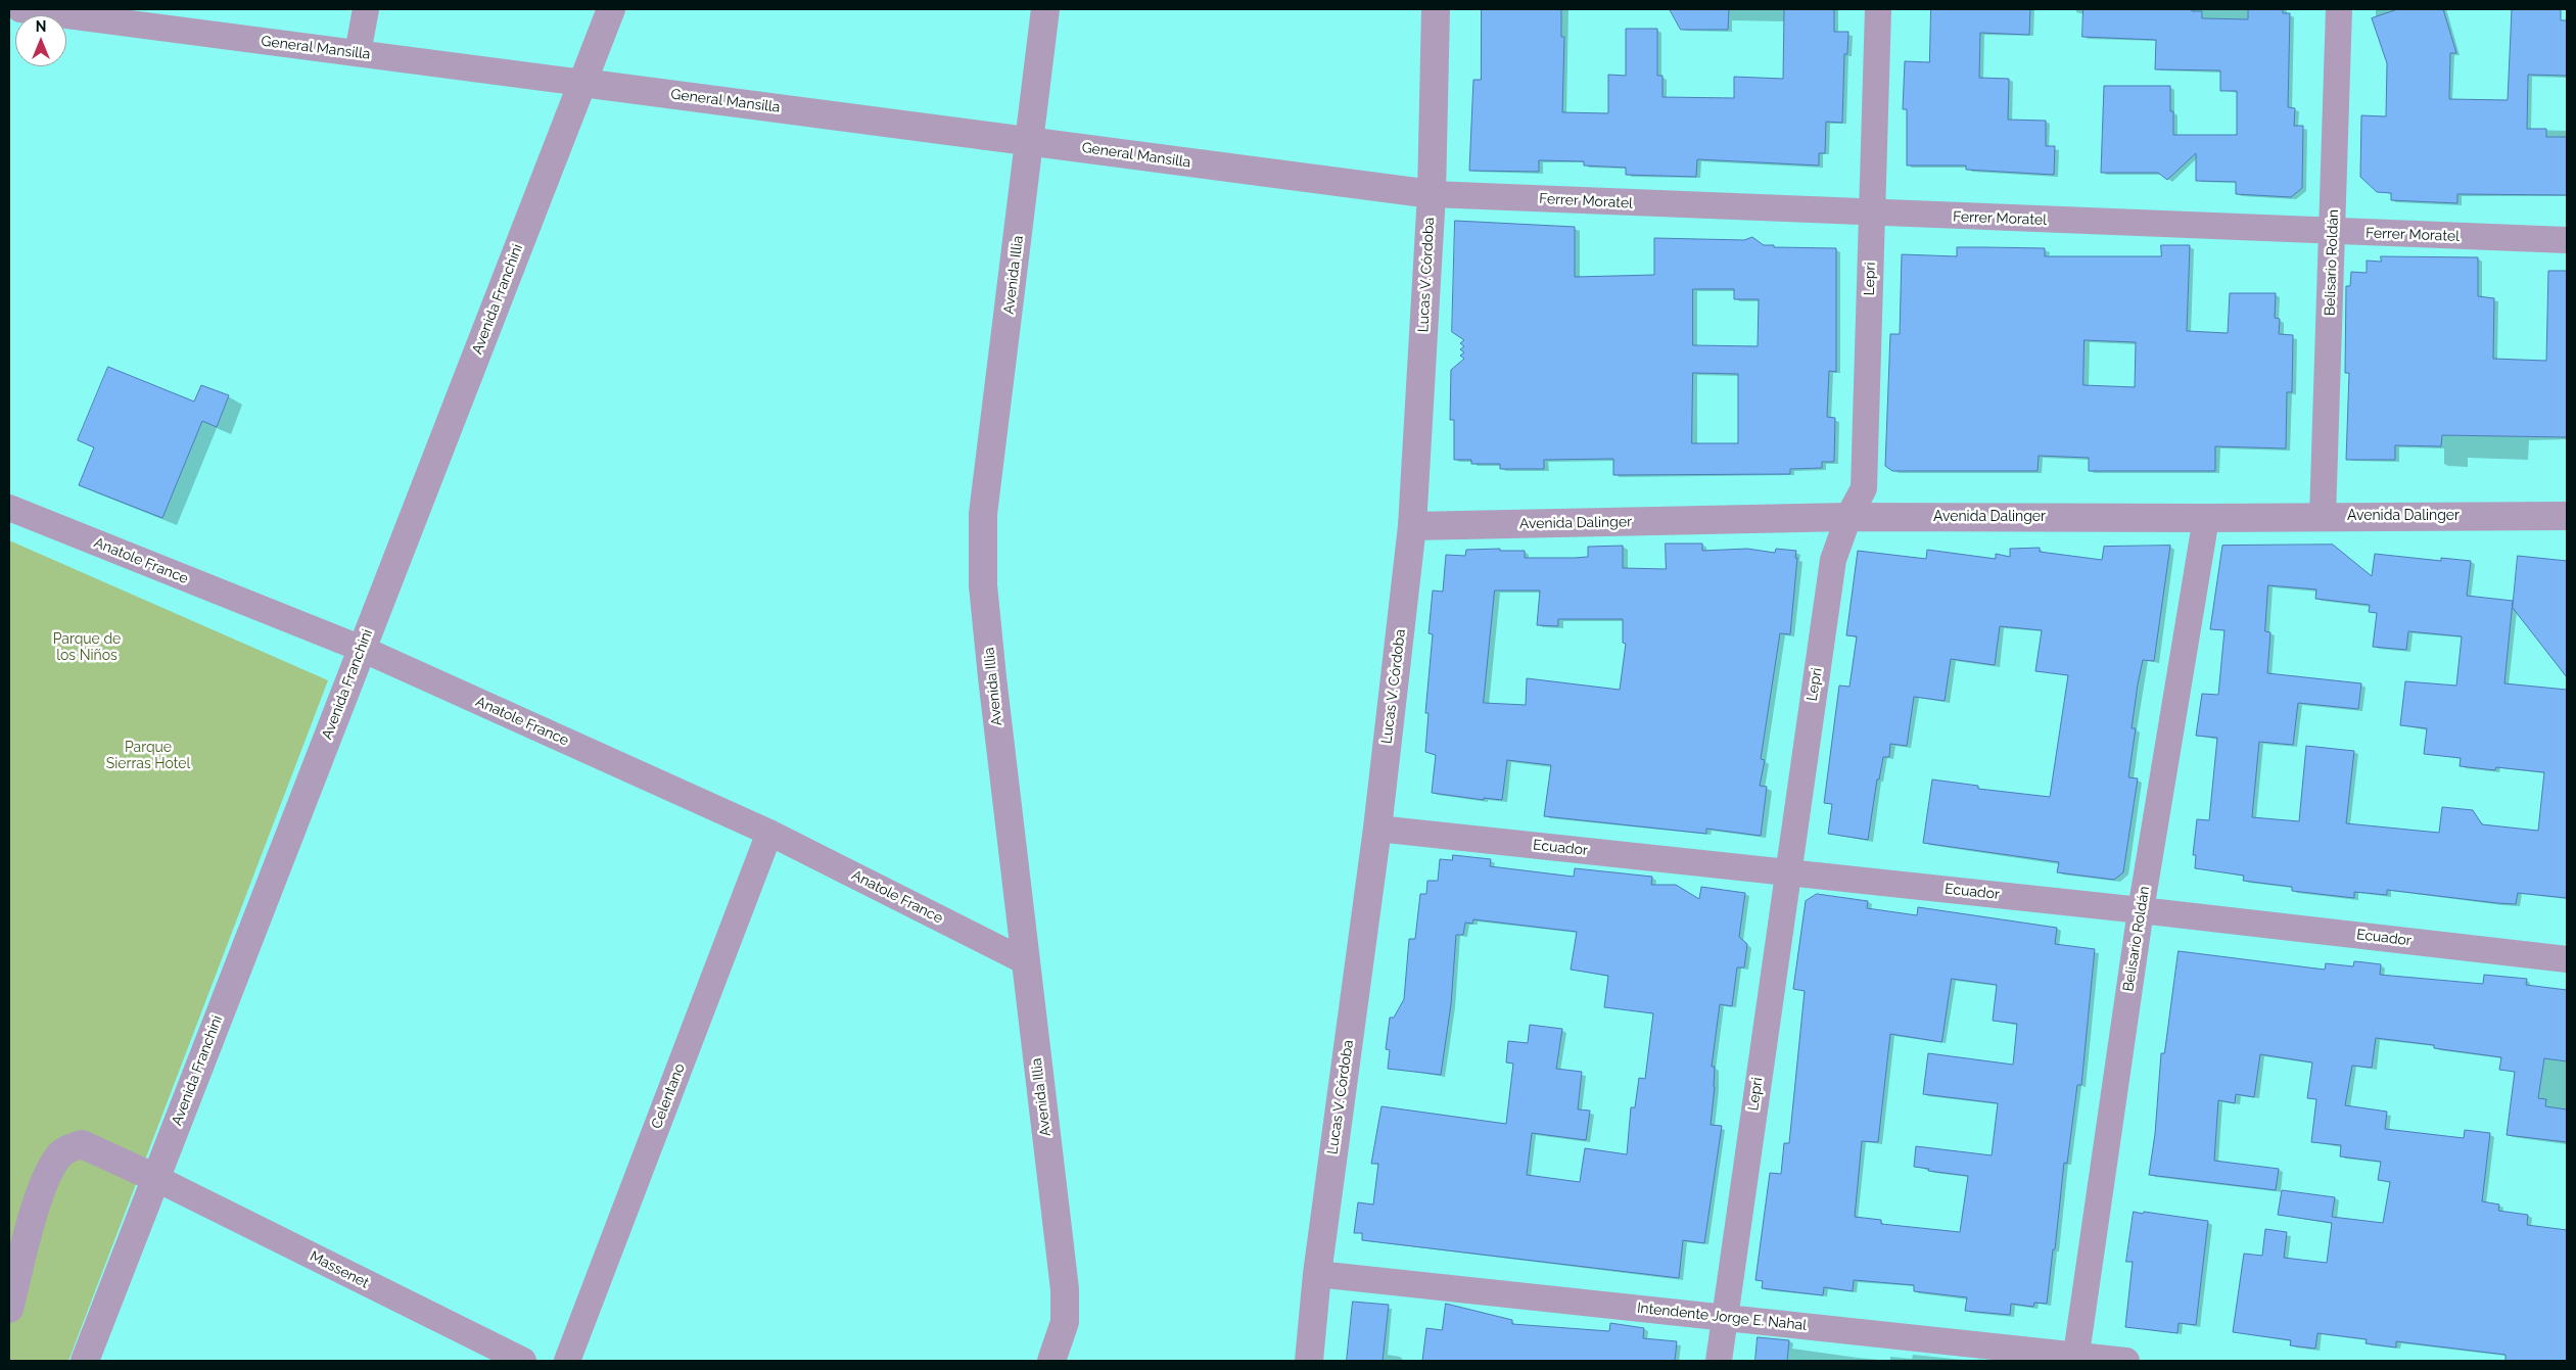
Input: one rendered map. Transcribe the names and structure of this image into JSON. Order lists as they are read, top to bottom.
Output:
{
  "streets": {
    "street": [
      "General Mansilla",
      "Ferrer Moratel",
      "Belisario Roldán",
      "Avenida Illia",
      "Lucas V. Córdoba",
      "Lepri",
      "Avenida Franchini",
      "Avenida Dalinger",
      "Anatole France",
      "Ecuador",
      "Celentano",
      "Massenet",
      "Intendente Jorge E. Nahal"
    ]
  },
  "crossings": [
    ["General Mansilla", "Ferrer Moratel"],
    ["General Mansilla", "Avenida Illia"],
    ["General Mansilla", "Lucas V. Córdoba"],
    ["General Mansilla", "Avenida Franchini"],
    ["Ferrer Moratel", "Belisario Roldán"],
    ["Ferrer Moratel", "Lucas V. Córdoba"],
    ["Ferrer Moratel", "Lepri"],
    ["Belisario Roldán", "Avenida Dalinger"],
    ["Belisario Roldán", "Ecuador"],
    ["Belisario Roldán", "Intendente Jorge E. Nahal"],
    ["Avenida Illia", "Anatole France"],
    ["Lucas V. Córdoba", "Avenida Dalinger"],
    ["Lucas V. Córdoba", "Ecuador"],
    ["Lucas V. Córdoba", "Intendente Jorge E. Nahal"],
    ["Lepri", "Avenida Dalinger"],
    ["Lepri", "Ecuador"],
    ["Lepri", "Intendente Jorge E. Nahal"],
    ["Avenida Franchini", "Anatole France"],
    ["Avenida Franchini", "Massenet"],
    ["Anatole France", "Celentano"]
  ],
  "parks": ["Parque de los Niños", "Parque Sierras Hotel"],
  "north": "top"
}
